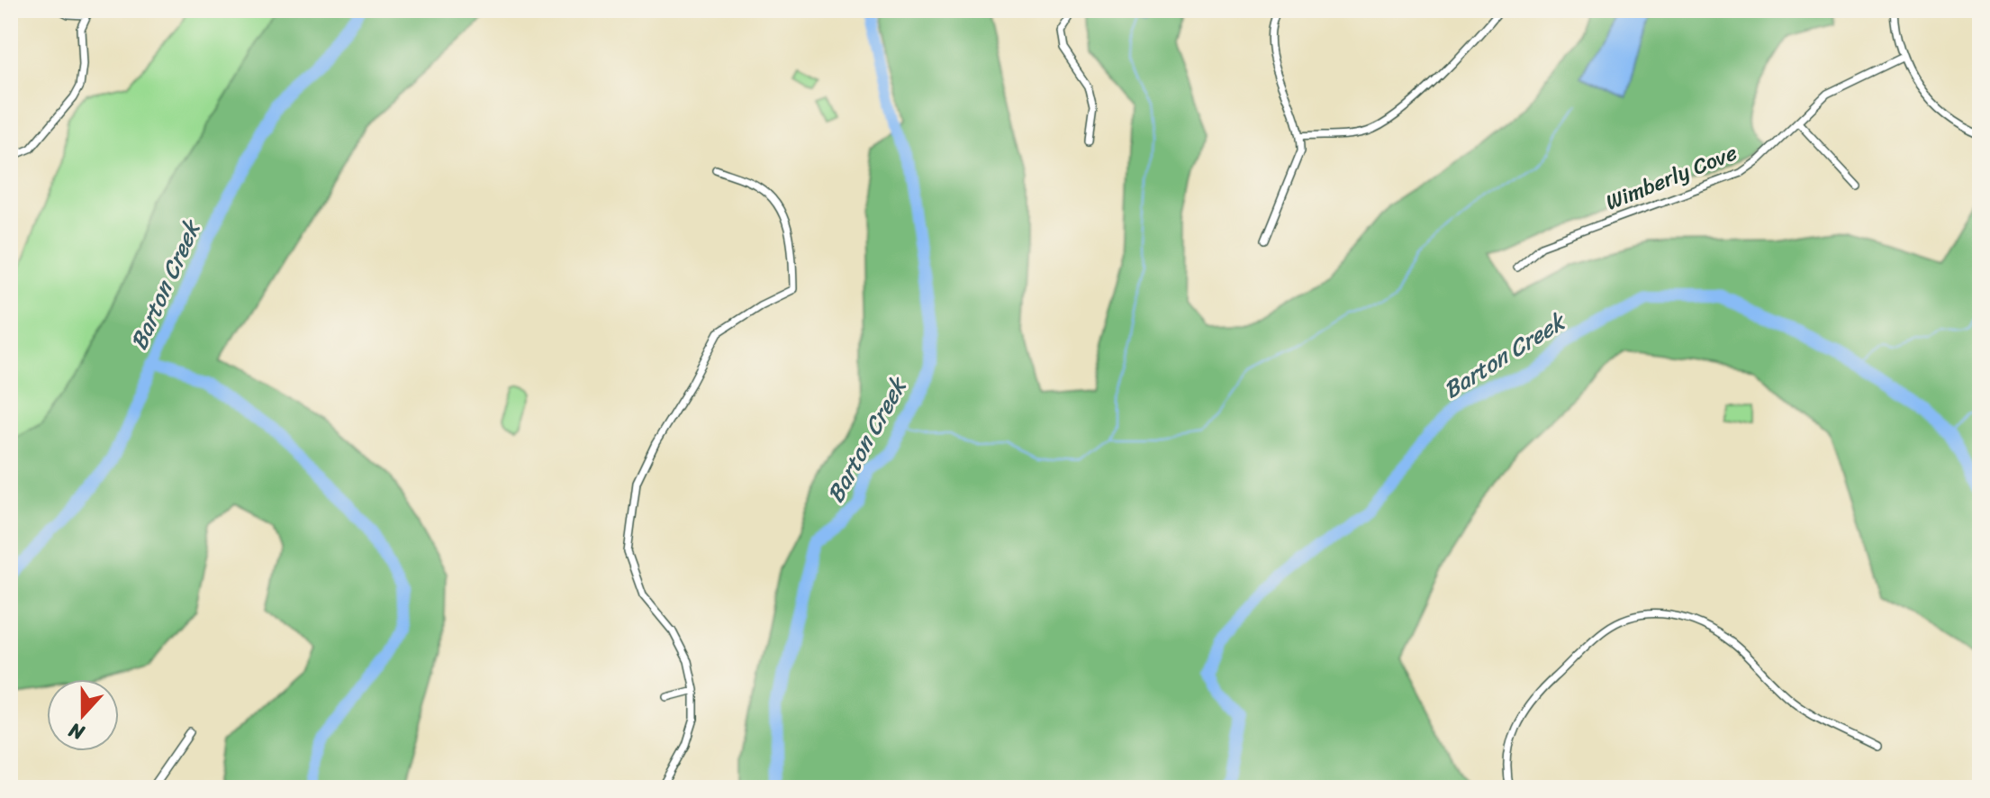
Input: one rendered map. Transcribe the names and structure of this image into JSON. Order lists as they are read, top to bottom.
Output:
{
  "streets": {
    "street": ["Wimberly Cove"]
  },
  "water": ["Barton Creek"],
  "north": "bottom"
}
